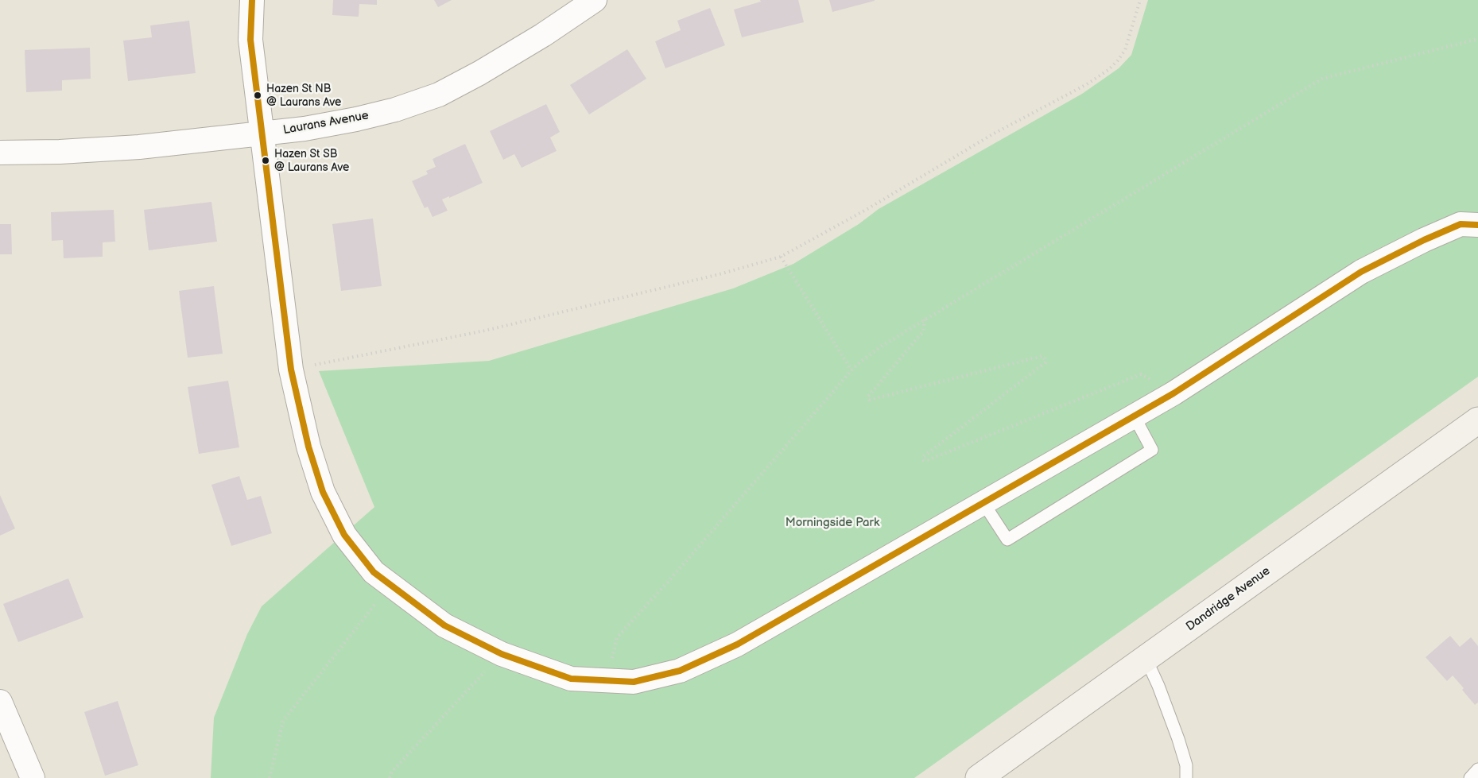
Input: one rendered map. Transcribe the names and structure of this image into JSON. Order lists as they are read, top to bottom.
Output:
{
  "streets": {
    "street": ["Laurans Avenue", "Dandridge Avenue"]
  },
  "parks": ["Morningside Park"],
  "places": ["Hazen St NB @ Laurans Ave", "Hazen St SB @ Laurans Ave"]
}
